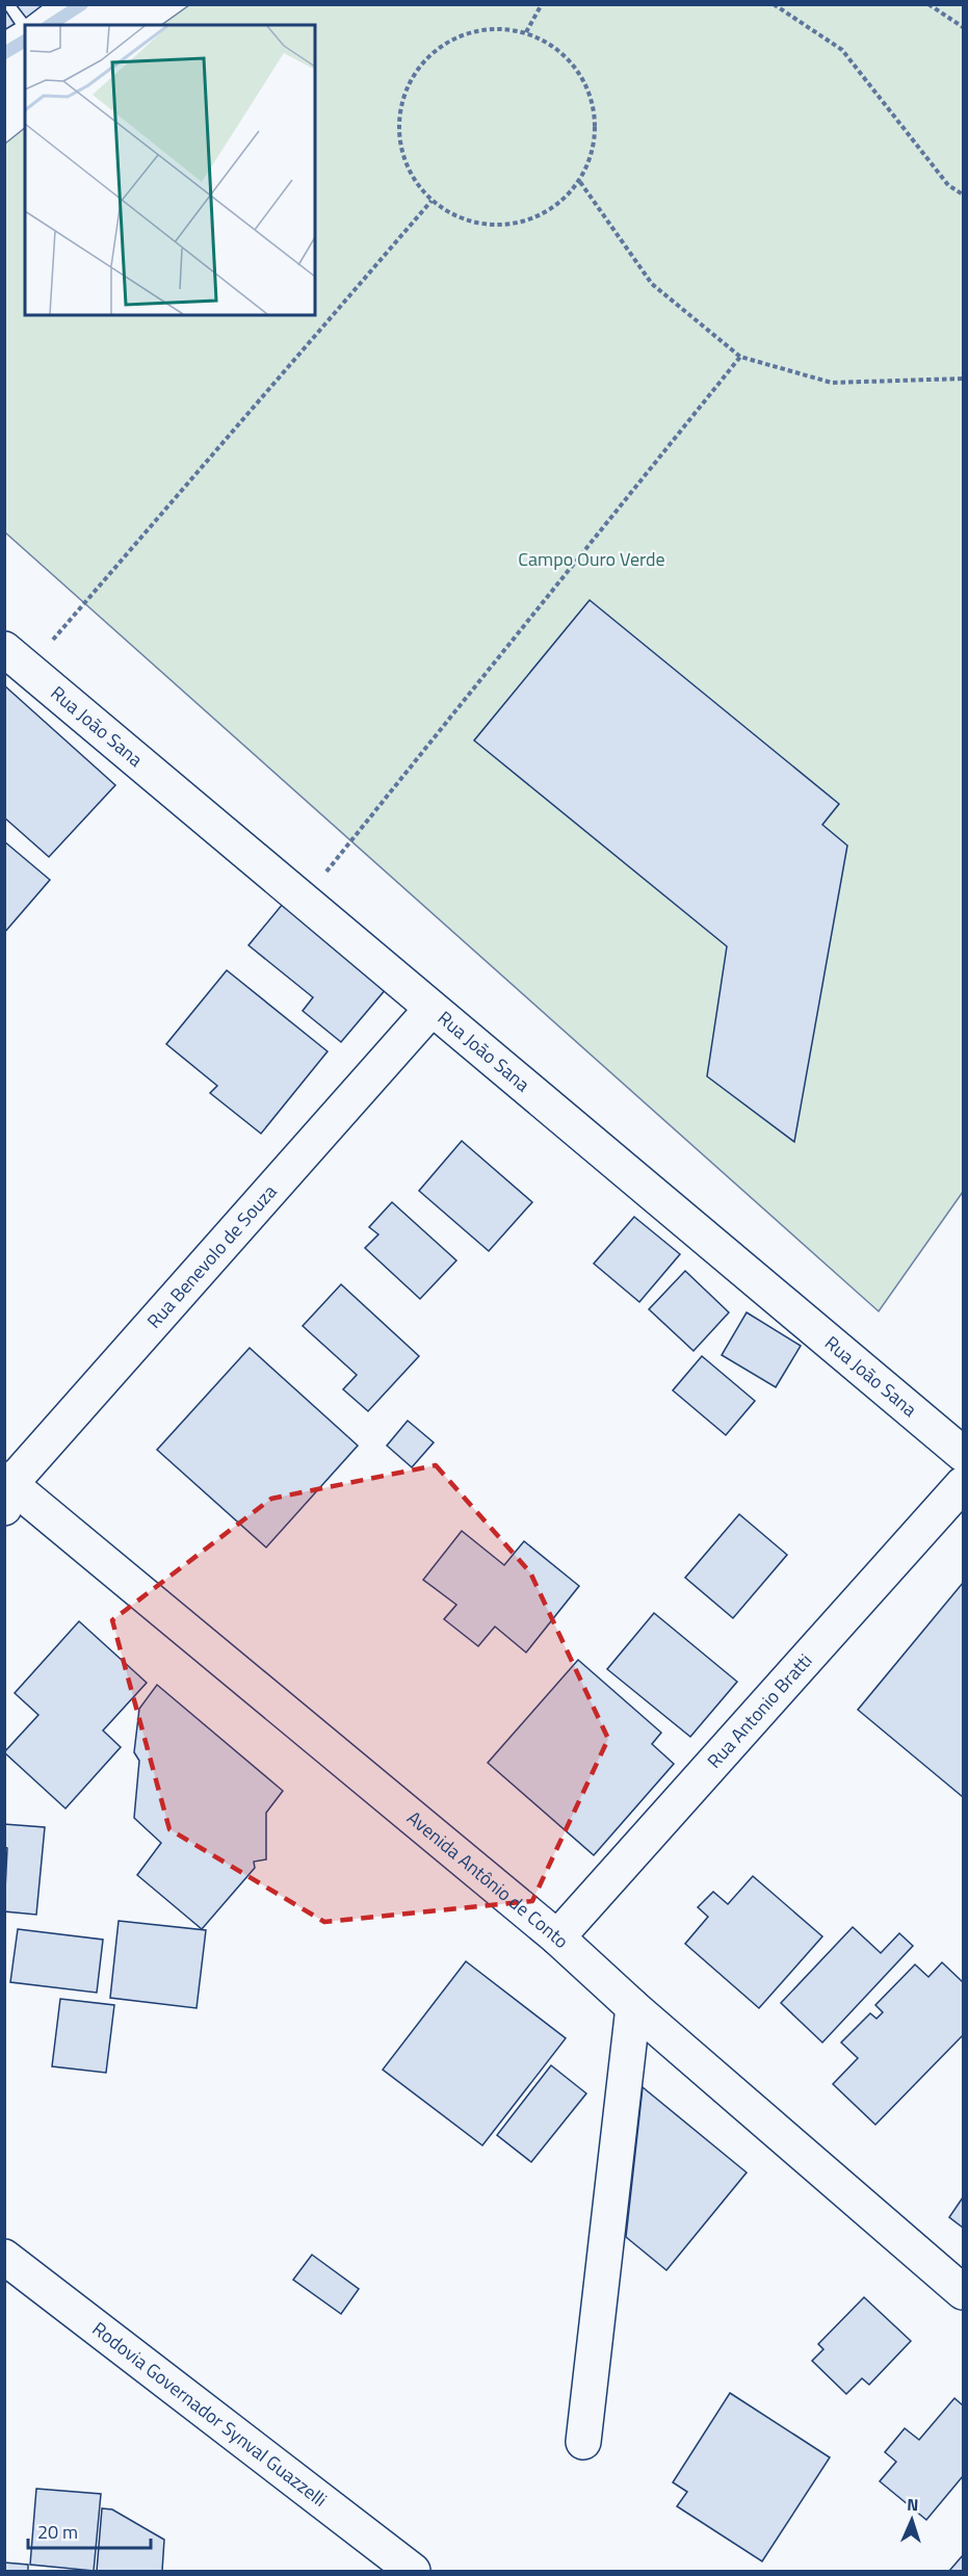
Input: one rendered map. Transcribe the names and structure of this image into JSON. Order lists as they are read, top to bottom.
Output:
{
  "streets": {
    "street": [
      "Rua João Sana",
      "Rua Benevolo de Souza",
      "Rua Antonio Bratti",
      "Avenida Antônio de Conto",
      "Rodovia Governador Synval Guazzelli"
    ]
  },
  "crossings": [
    ["Rua João Sana", "Rua Benevolo de Souza"],
    ["Rua Benevolo de Souza", "Avenida Antônio de Conto"],
    ["Rua Antonio Bratti", "Avenida Antônio de Conto"]
  ],
  "parks": ["Campo Ouro Verde"],
  "scale_bar": "20 m",
  "north": "top"
}
